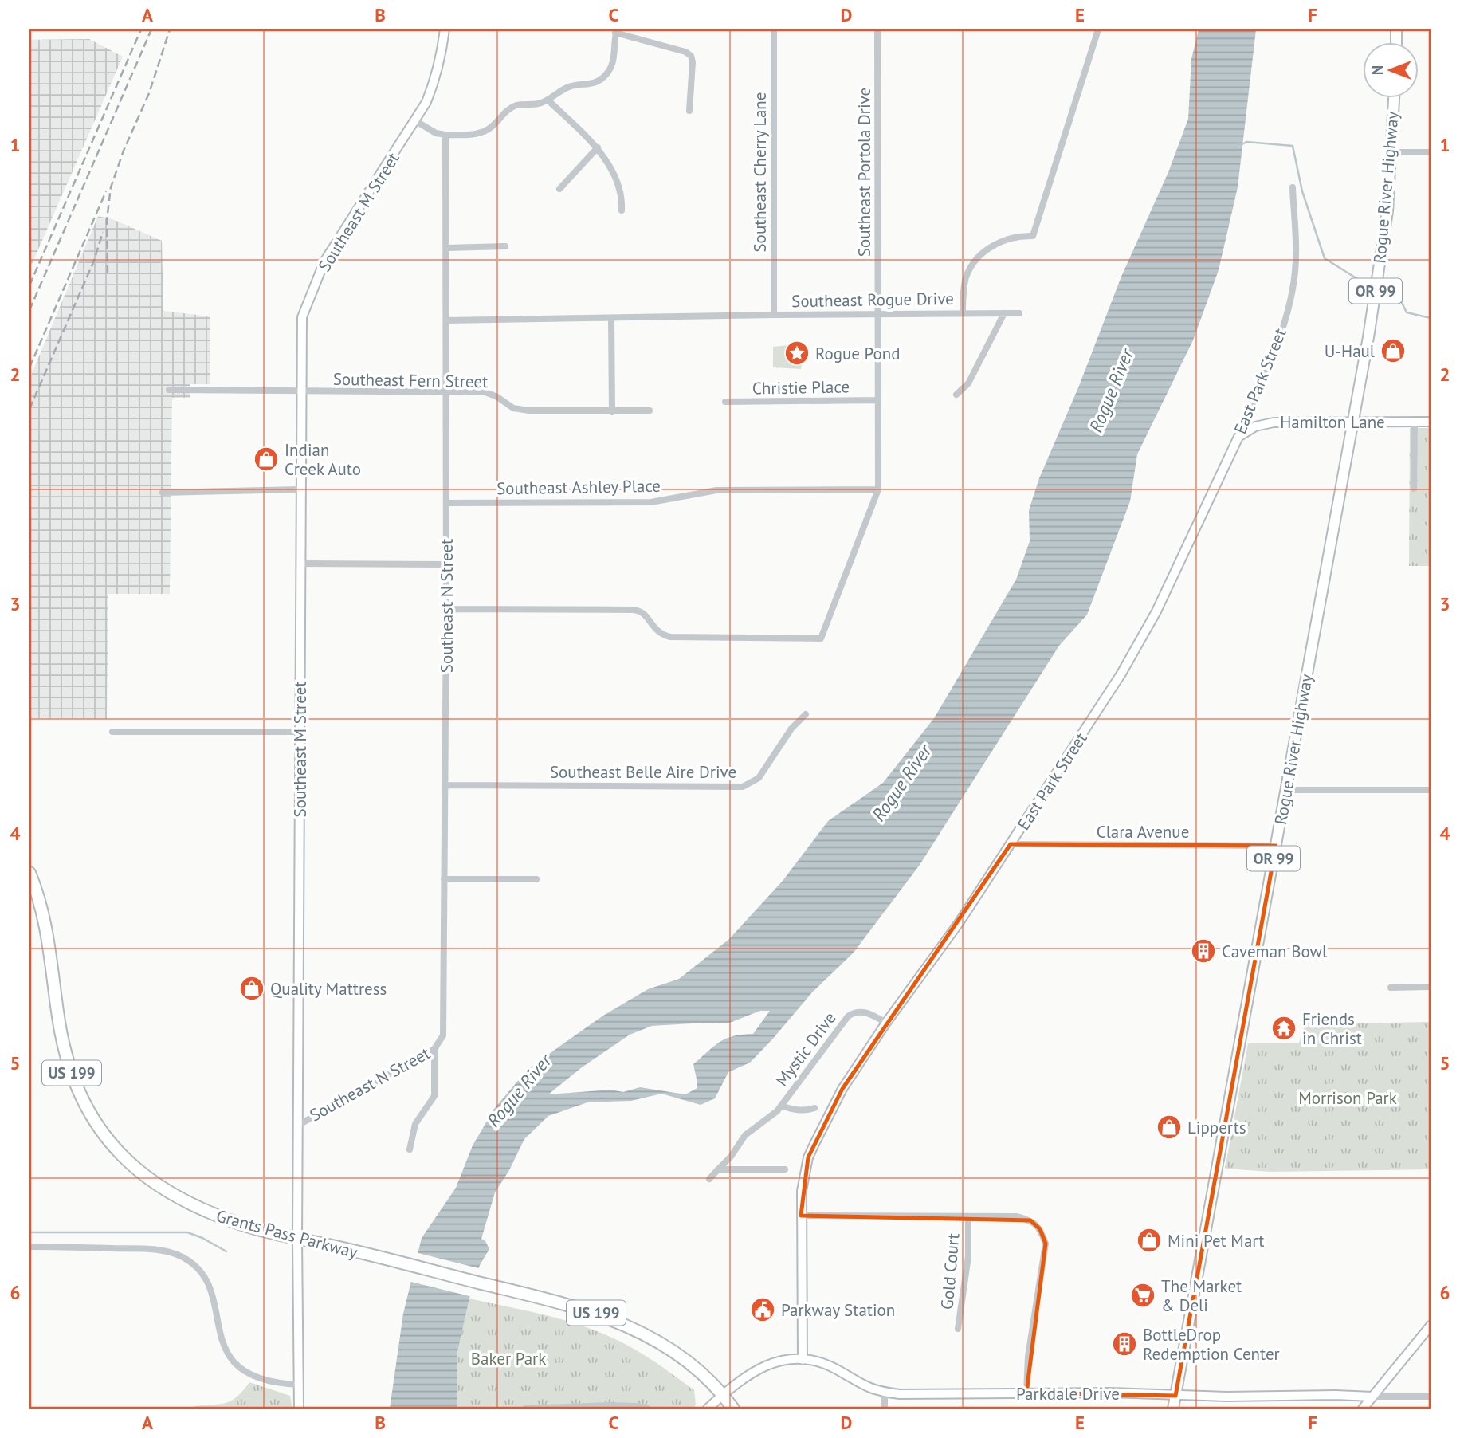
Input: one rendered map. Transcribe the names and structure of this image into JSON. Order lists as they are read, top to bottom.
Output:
{
  "streets": {
    "highway": ["US 199", "Grants Pass Parkway"],
    "main road": ["Rogue River Highway", "OR 99"],
    "street": [
      "Southeast Cherry Lane",
      "Southeast Portola Drive",
      "Southeast M Street",
      "Southeast Rogue Drive",
      "Southeast Fern Street",
      "East Park Street",
      "Christie Place",
      "Hamilton Lane",
      "Southeast Ashley Place",
      "Southeast N Street",
      "Southeast Belle Aire Drive",
      "Clara Avenue",
      "Mystic Drive",
      "Gold Court",
      "Parkdale Drive"
    ]
  },
  "crossings": [
    ["Southeast Cherry Lane", "Southeast Rogue Drive"],
    ["Southeast Portola Drive", "Southeast Rogue Drive"],
    ["Southeast Portola Drive", "Christie Place"],
    ["Southeast Portola Drive", "Southeast Ashley Place"],
    ["Rogue River Highway", "Hamilton Lane"],
    ["Rogue River Highway", "Clara Avenue"],
    ["Rogue River Highway", "Parkdale Drive"],
    ["Southeast M Street", "Southeast Fern Street"],
    ["Southeast M Street", "Southeast N Street"],
    ["Southeast M Street", "Grants Pass Parkway"],
    ["Southeast Rogue Drive", "Southeast N Street"],
    ["Southeast Fern Street", "Southeast N Street"],
    ["East Park Street", "Hamilton Lane"],
    ["East Park Street", "Clara Avenue"],
    ["East Park Street", "Mystic Drive"],
    ["East Park Street", "Parkdale Drive"],
    ["Southeast Ashley Place", "Southeast N Street"],
    ["Southeast N Street", "Southeast Belle Aire Drive"],
    ["Grants Pass Parkway", "Parkdale Drive"]
  ],
  "water": ["Rogue River"],
  "parks": ["Morrison Park", "Baker Park"],
  "places": {
    "shop": [
      "U-Haul",
      "Indian Creek Auto",
      "Quality Mattress",
      "Lipperts",
      "Mini Pet Mart"
    ],
    "place": ["Rogue Pond"],
    "building": ["Caveman Bowl", "BottleDrop Redemption Center"],
    "temple": ["Friends in Christ"],
    "supermarket": ["The Market & Deli"],
    "public building": ["Parkway Station"]
  },
  "north": "left",
  "grid": {
    "columns": [
      "A",
      "B",
      "C",
      "D",
      "E",
      "F"
    ],
    "rows": [
      "1",
      "2",
      "3",
      "4",
      "5",
      "6"
    ]
  }
}
